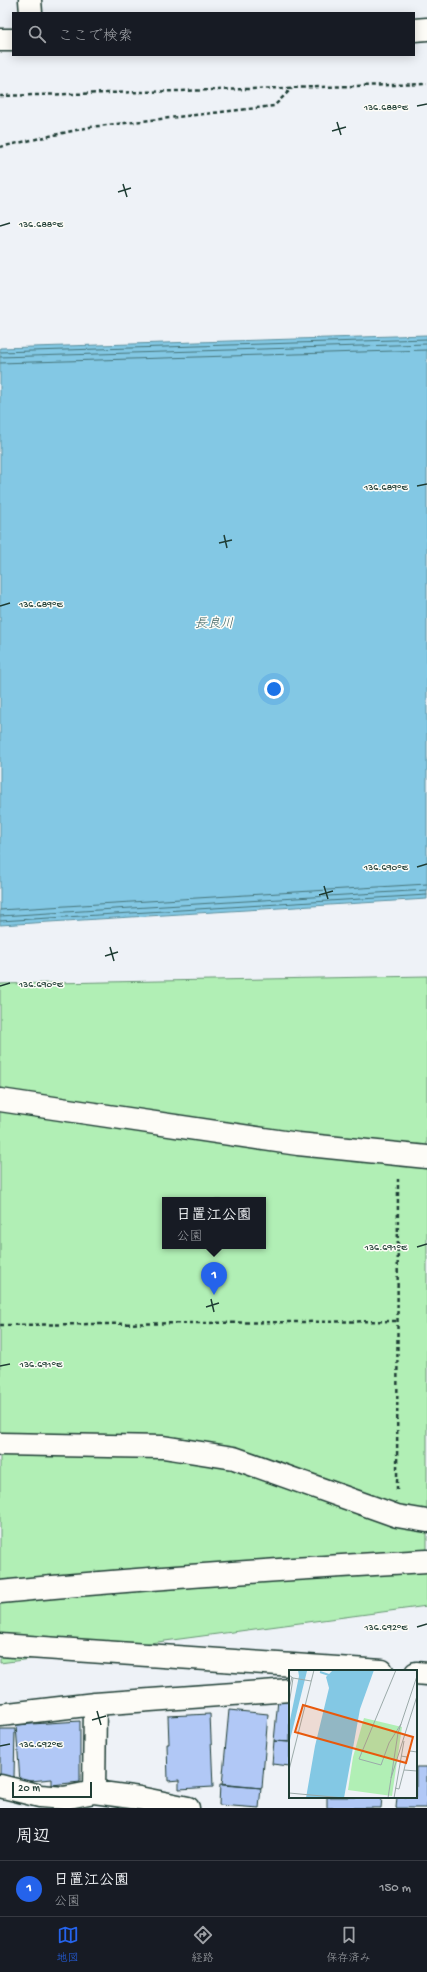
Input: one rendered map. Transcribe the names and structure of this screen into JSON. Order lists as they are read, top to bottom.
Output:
{
  "water": ["長良川"],
  "scale_bar": "20 m",
  "page": {
    "search": "ここで検索",
    "popup": ["日置江公園", "公園"],
    "pins": "1",
    "scale": "20 m",
    "heading": "周辺",
    "list": [
      {
        "mark": "1",
        "name": "日置江公園",
        "note": "公園",
        "value": "150 m"
      }
    ],
    "nav": ["地図", "経路", "保存済み"]
  },
  "coordinates": [
    "136.688°E",
    "136.689°E",
    "136.690°E",
    "136.691°E",
    "136.692°E"
  ]
}
